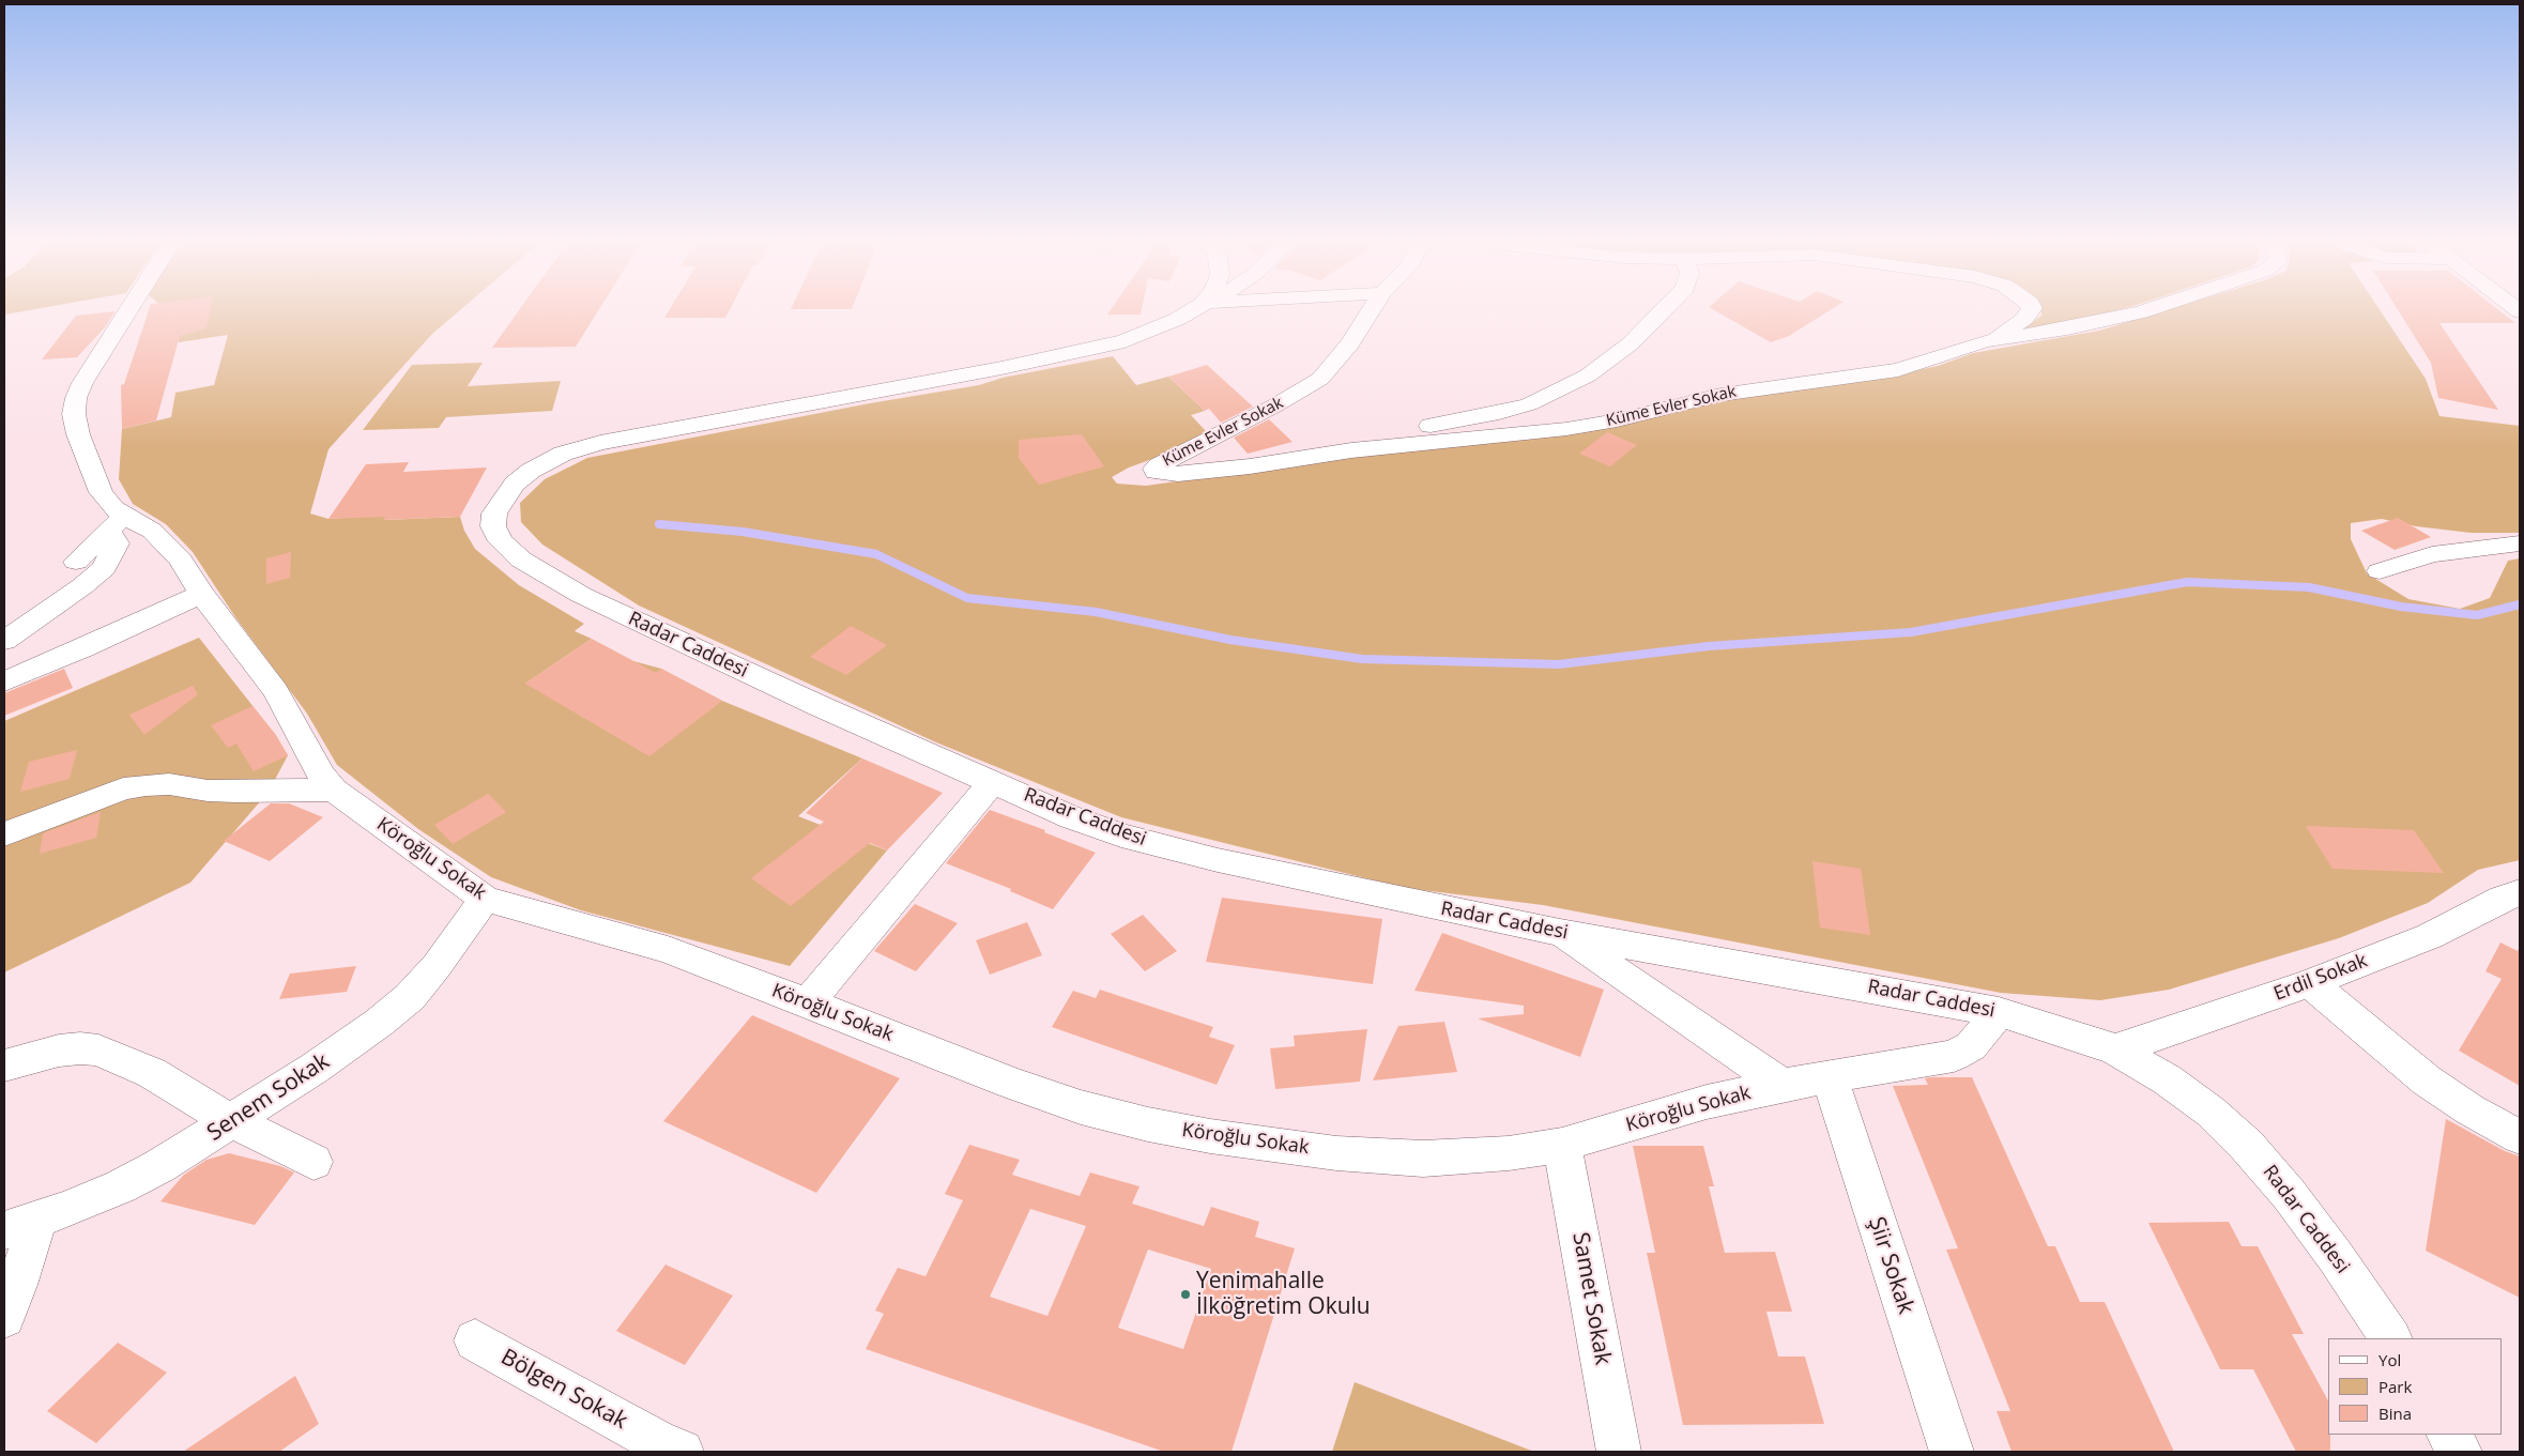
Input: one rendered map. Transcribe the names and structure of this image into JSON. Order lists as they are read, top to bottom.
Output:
{
  "streets": {
    "street": [
      "Küme Evler Sokak",
      "Radar Caddesi",
      "Köroğlu Sokak",
      "Erdil Sokak",
      "Senem Sokak",
      "Şiir Sokak",
      "Samet Sokak",
      "Bölgen Sokak"
    ]
  },
  "crossings": [
    ["Radar Caddesi", "Köroğlu Sokak"],
    ["Radar Caddesi", "Erdil Sokak"],
    ["Köroğlu Sokak", "Senem Sokak"],
    ["Köroğlu Sokak", "Şiir Sokak"],
    ["Köroğlu Sokak", "Samet Sokak"]
  ],
  "places": ["Yenimahalle İlköğretim Okulu"],
  "legend": ["Yol", "Park", "Bina"]
}
